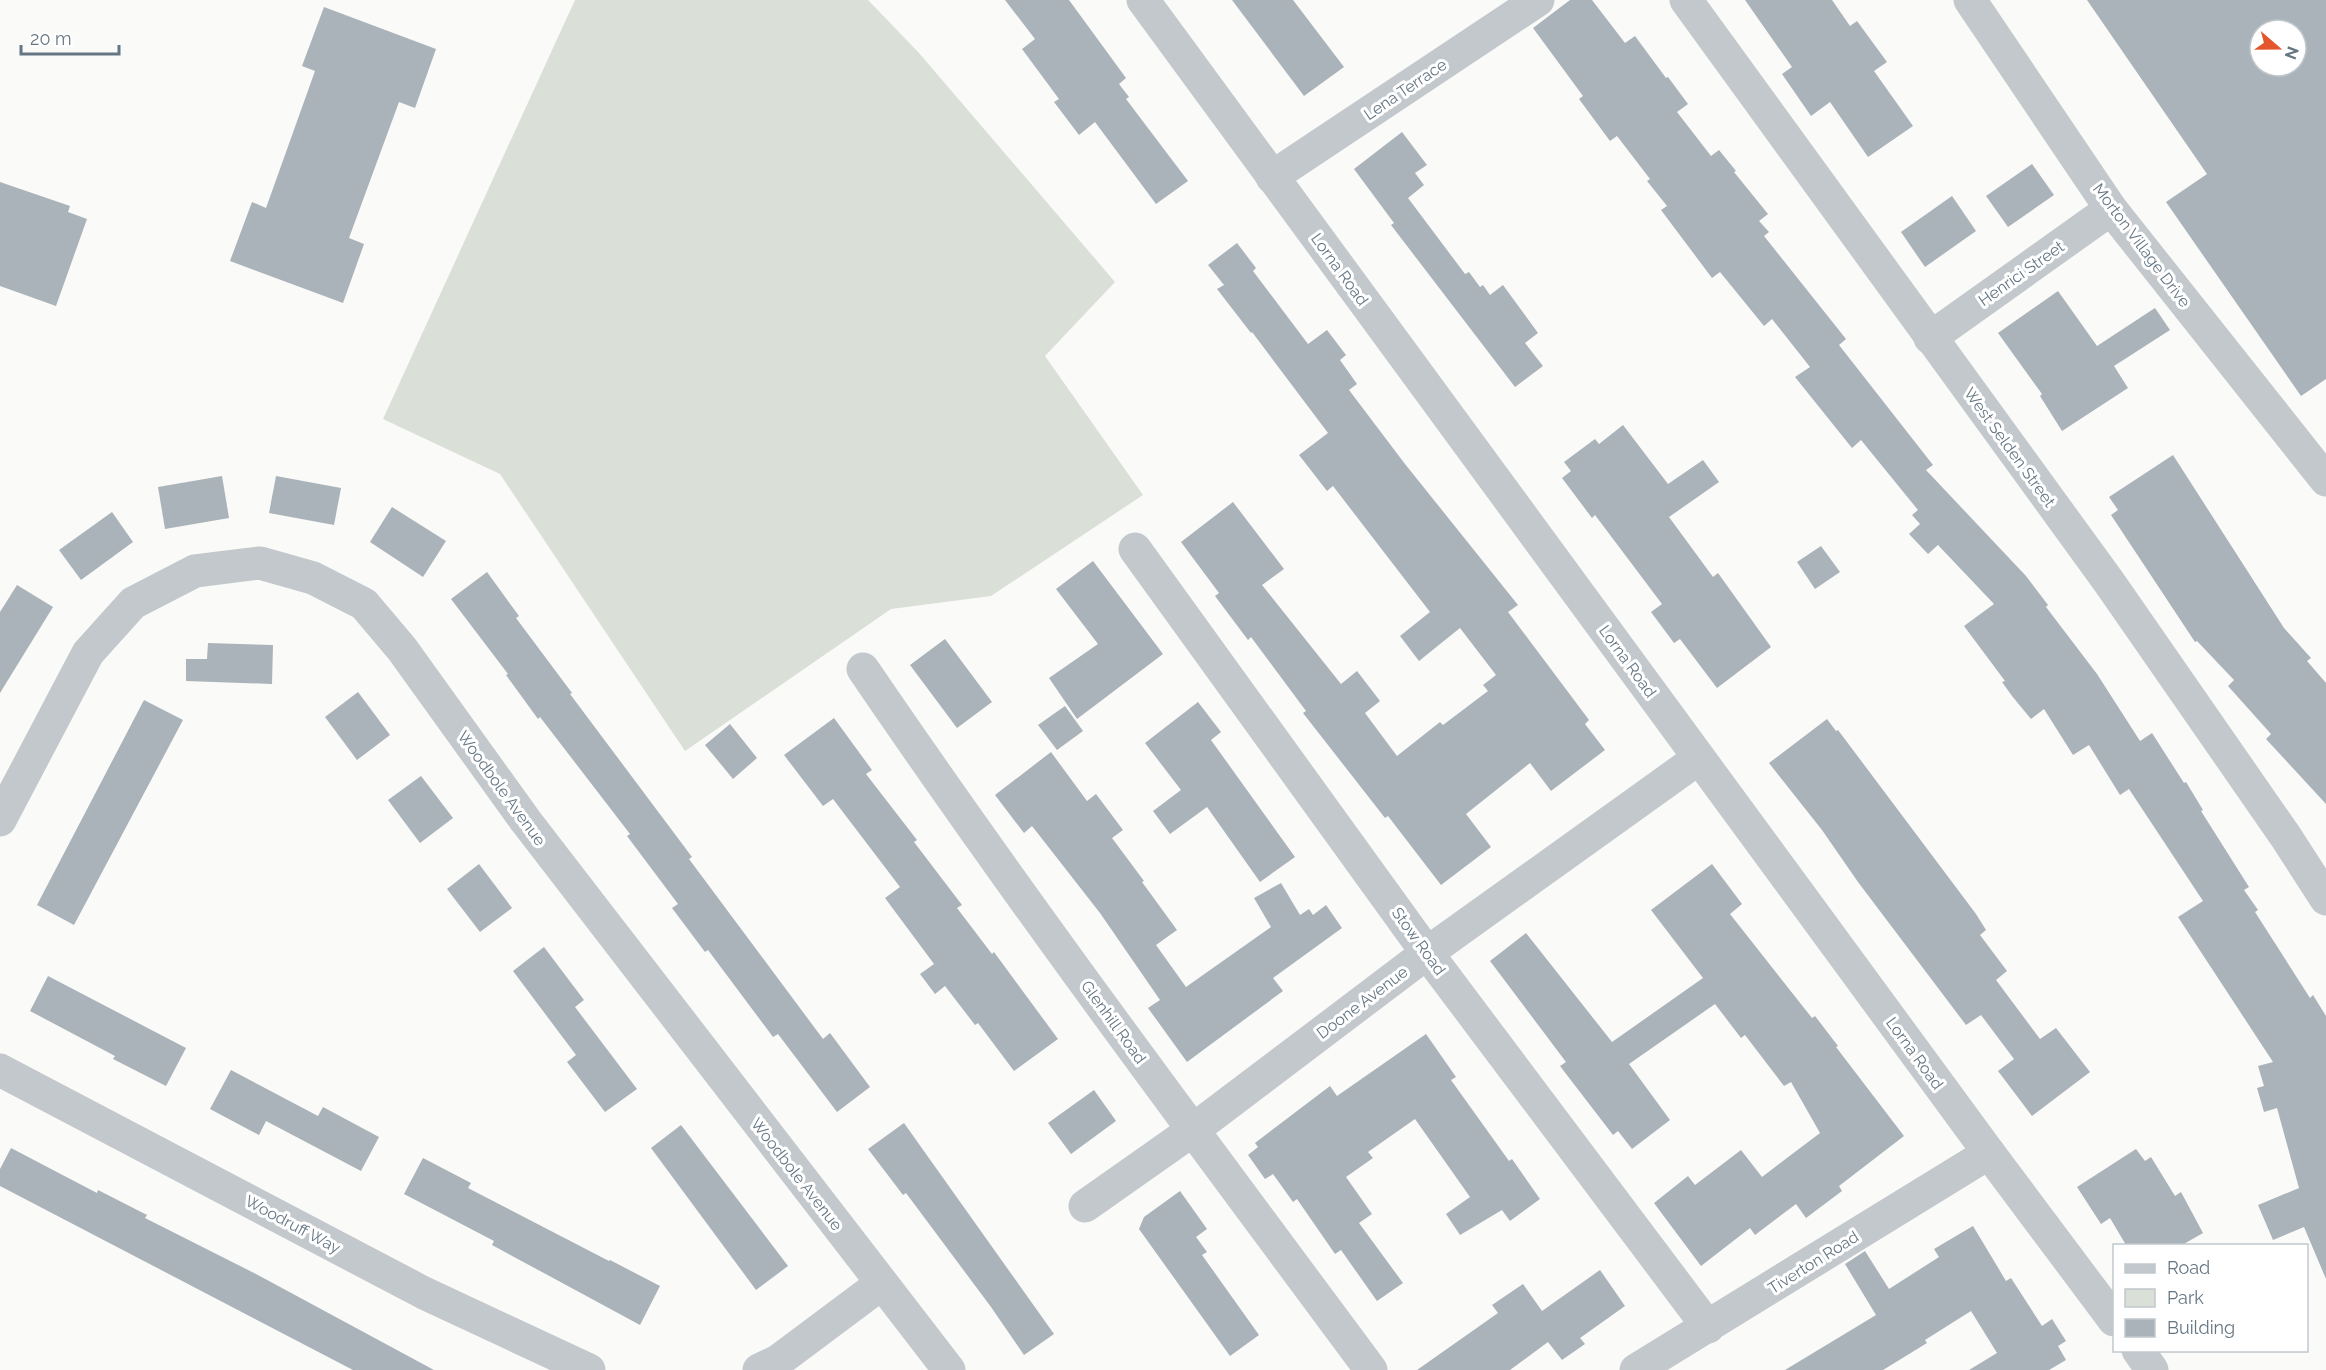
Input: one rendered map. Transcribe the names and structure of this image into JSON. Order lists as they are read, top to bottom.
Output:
{
  "streets": {
    "street": [
      "Lena Terrace",
      "Morton Village Drive",
      "Lorna Road",
      "Henrici Street",
      "West Selden Street",
      "Woodbole Avenue",
      "Stow Road",
      "Doone Avenue",
      "Glenhill Road",
      "Woodruff Way",
      "Tiverton Road"
    ]
  },
  "crossings": [
    ["Lena Terrace", "Lorna Road"],
    ["Morton Village Drive", "Henrici Street"],
    ["Lorna Road", "Doone Avenue"],
    ["Lorna Road", "Tiverton Road"],
    ["Henrici Street", "West Selden Street"],
    ["Stow Road", "Doone Avenue"],
    ["Stow Road", "Tiverton Road"],
    ["Doone Avenue", "Glenhill Road"]
  ],
  "legend": ["Road", "Park", "Building"],
  "scale_bar": "20 m",
  "north": "right"
}
